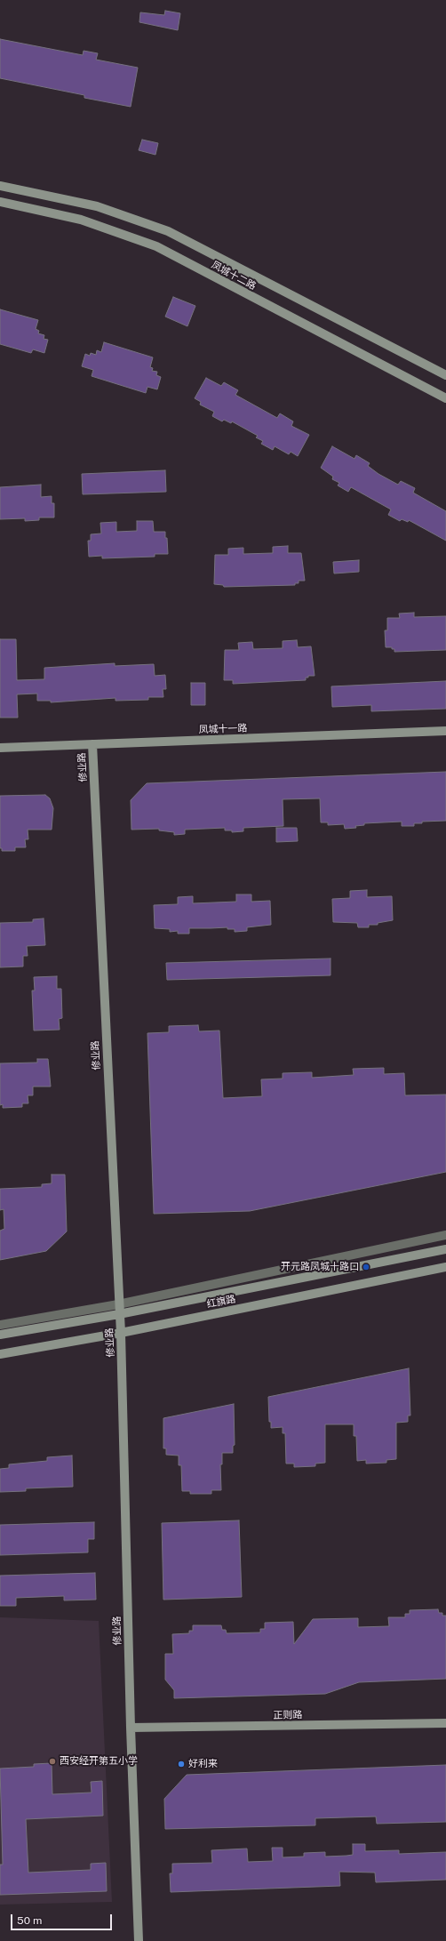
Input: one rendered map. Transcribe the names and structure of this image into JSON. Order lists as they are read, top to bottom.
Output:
{
  "streets": {
    "street": [
      "凤城十二路",
      "凤城十一路",
      "修业路",
      "红旗路",
      "正则路"
    ]
  },
  "crossings": [
    ["凤城十一路", "修业路"],
    ["修业路", "红旗路"],
    ["修业路", "正则路"]
  ],
  "places": ["开元路凤城十路口", "西安经开第五小学", "好利来"],
  "scale_bar": "50 m"
}
